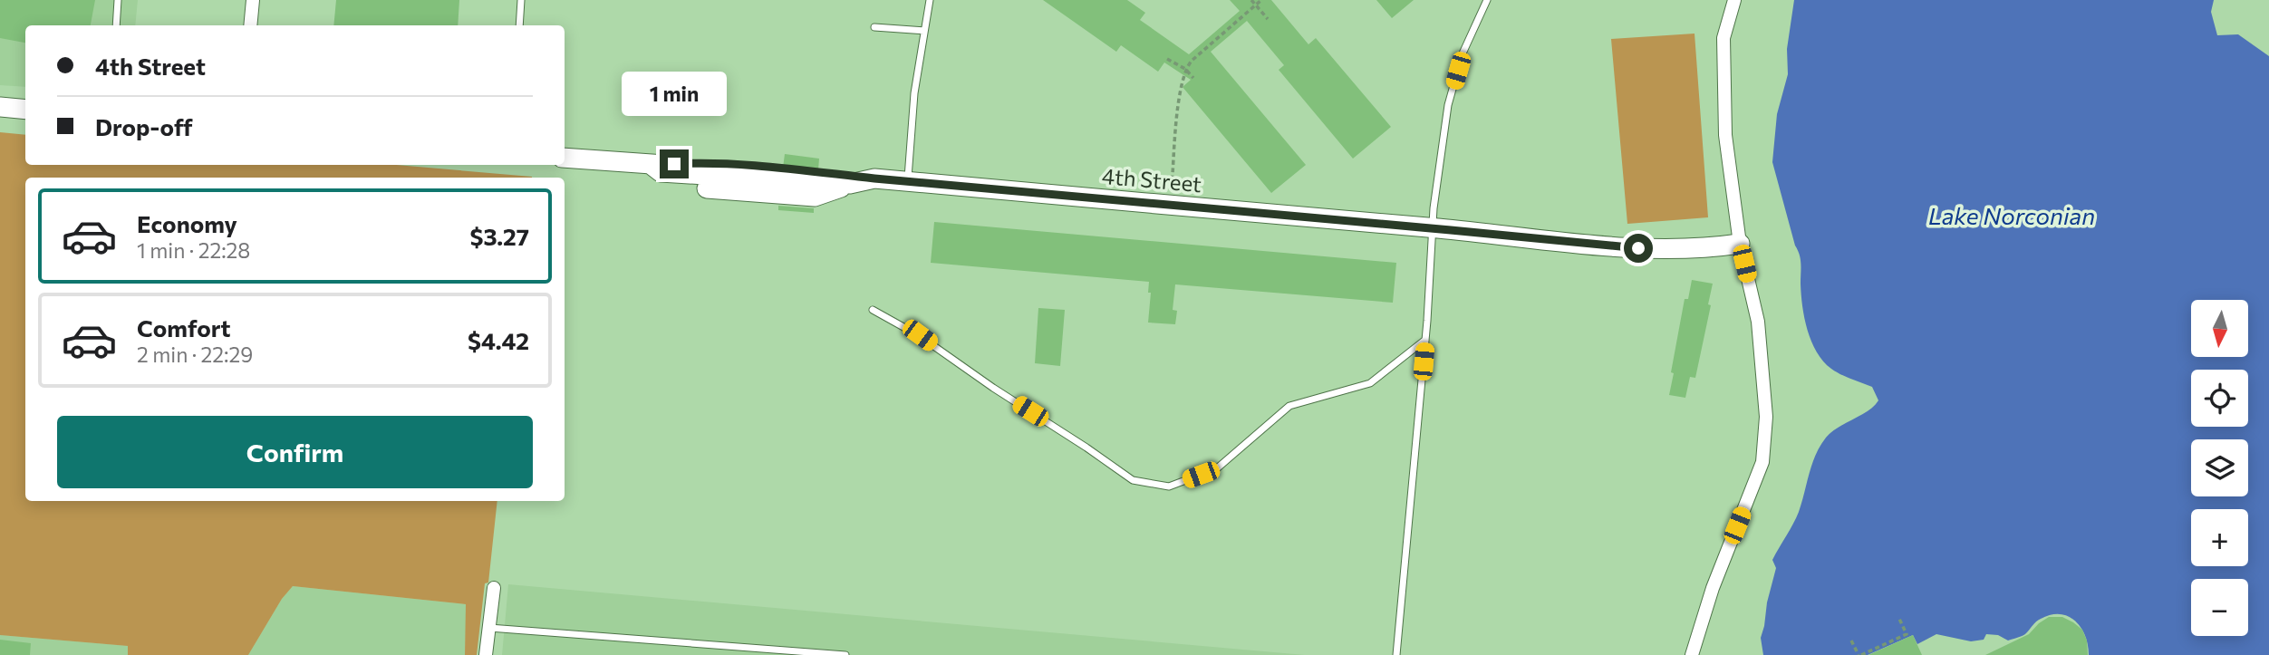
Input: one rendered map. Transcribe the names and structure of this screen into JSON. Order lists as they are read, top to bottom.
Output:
{
  "streets": {
    "street": ["4th Street"]
  },
  "water": ["Lake Norconian"],
  "north": "bottom",
  "page": {
    "banner": ["4th Street", "Drop-off"],
    "bubble": "1 min",
    "list": [
      {
        "name": "Economy",
        "note": "1 min · 22:28",
        "value": "$3.27"
      },
      {
        "name": "Comfort",
        "note": "2 min · 22:29",
        "value": "$4.42"
      }
    ],
    "map_buttons": ["+", "−"],
    "buttons": "Confirm"
  }
}
